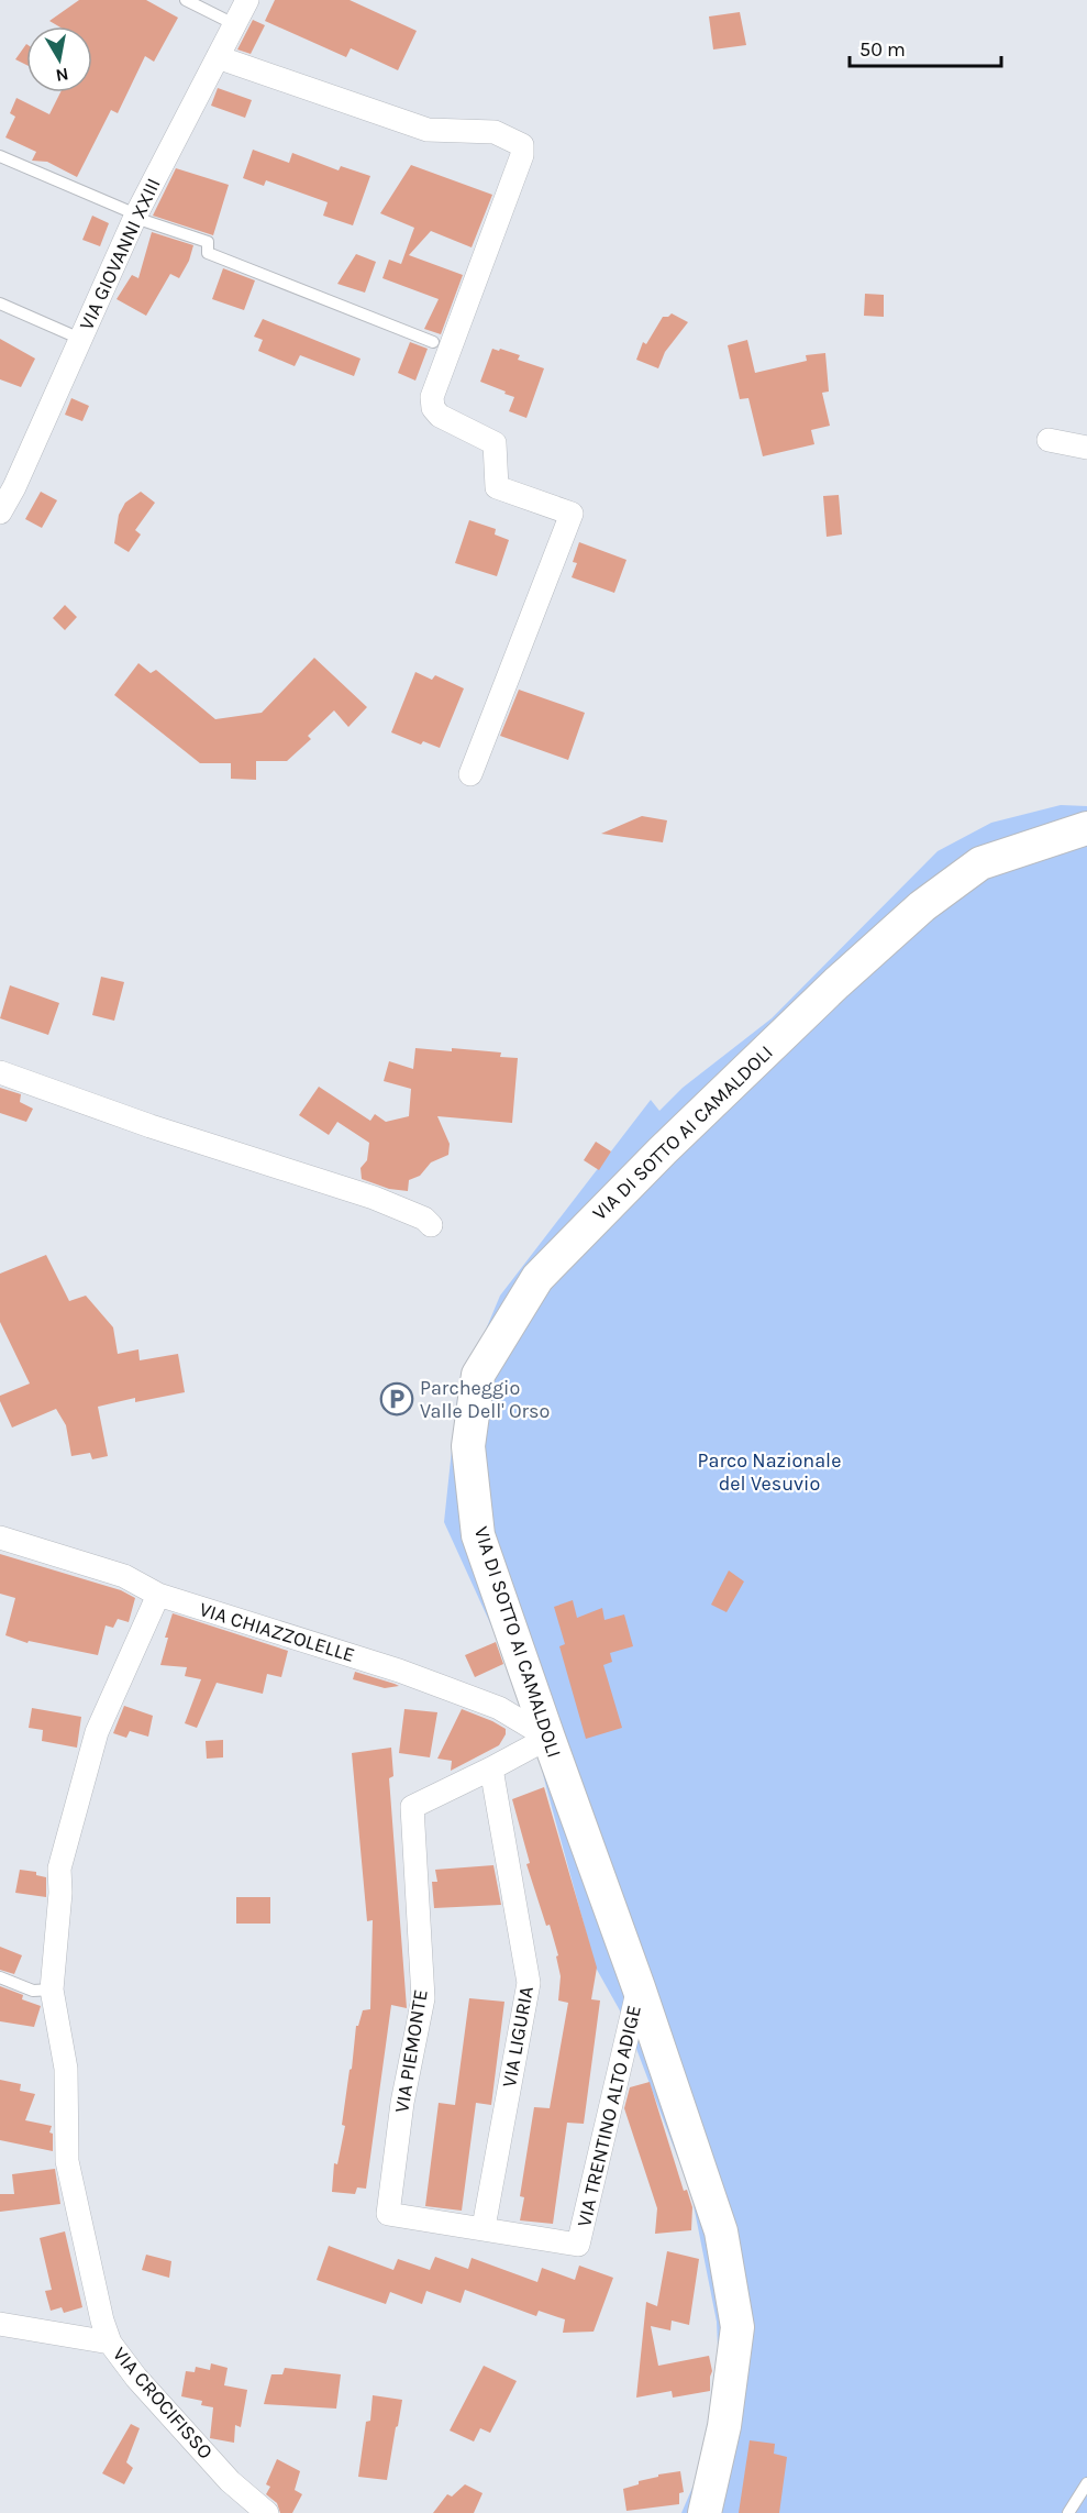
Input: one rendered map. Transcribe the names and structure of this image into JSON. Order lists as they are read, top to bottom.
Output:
{
  "streets": {
    "street": [
      "VIA GIOVANNI XXIII",
      "VIA DI SOTTO AI CAMALDOLI",
      "VIA CHIAZZOLELLE",
      "VIA LIGURIA",
      "VIA PIEMONTE",
      "VIA TRENTINO ALTO ADIGE",
      "VIA CROCIFISSO"
    ]
  },
  "crossings": [
    ["VIA DI SOTTO AI CAMALDOLI", "VIA CHIAZZOLELLE"],
    ["VIA DI SOTTO AI CAMALDOLI", "VIA PIEMONTE"],
    ["VIA DI SOTTO AI CAMALDOLI", "VIA TRENTINO ALTO ADIGE"],
    ["VIA CHIAZZOLELLE", "VIA PIEMONTE"],
    ["VIA LIGURIA", "VIA PIEMONTE"],
    ["VIA PIEMONTE", "VIA TRENTINO ALTO ADIGE"]
  ],
  "parks": ["Parco Nazionale del Vesuvio"],
  "places": {
    "parking": ["Parcheggio Valle Dell' Orso"]
  },
  "scale_bar": "50 m",
  "north": "bottom"
}
